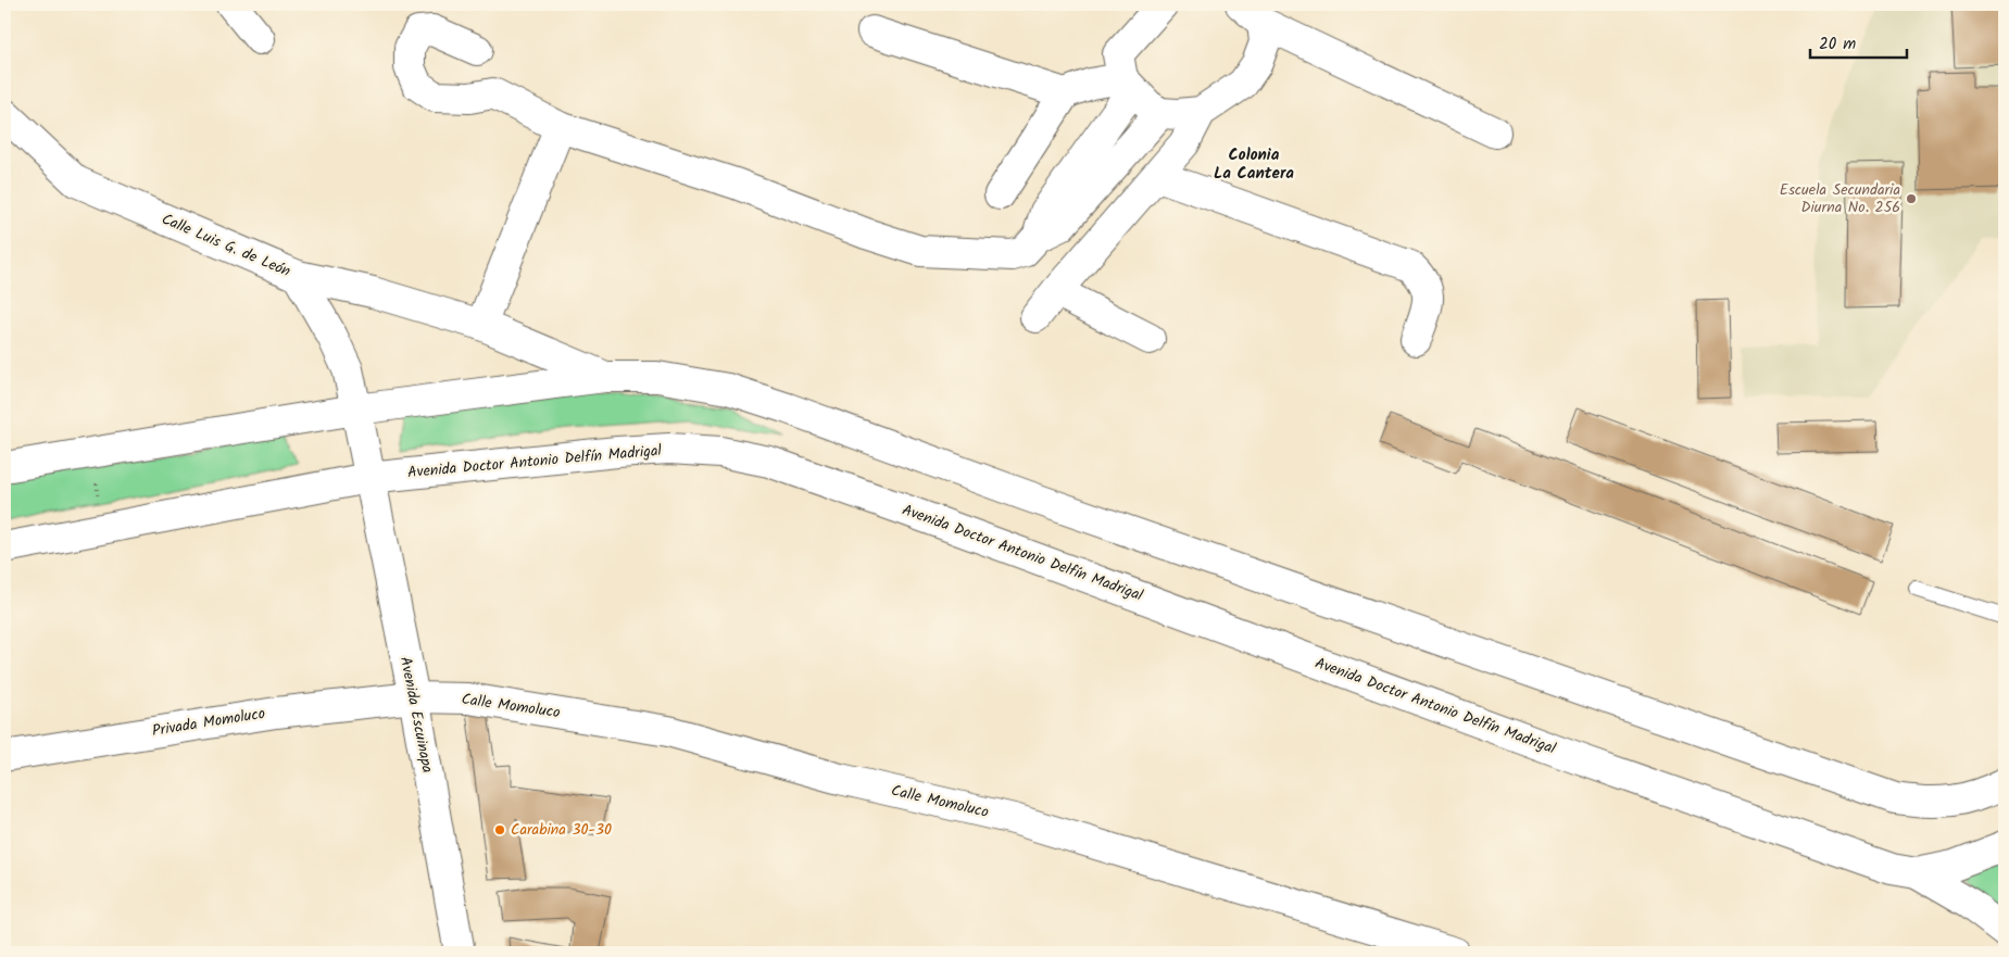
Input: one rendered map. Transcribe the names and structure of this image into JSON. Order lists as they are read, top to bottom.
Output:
{
  "streets": {
    "street": [
      "Calle Luis G. de León",
      "Avenida Doctor Antonio Delfín Madrigal",
      "Calle Momoluco",
      "Avenida Escuinapa",
      "Privada Momoluco"
    ]
  },
  "crossings": [
    ["Calle Luis G. de León", "Avenida Doctor Antonio Delfín Madrigal"],
    ["Calle Luis G. de León", "Avenida Escuinapa"],
    ["Avenida Doctor Antonio Delfín Madrigal", "Avenida Escuinapa"],
    ["Calle Momoluco", "Avenida Escuinapa"],
    ["Calle Momoluco", "Privada Momoluco"],
    ["Avenida Escuinapa", "Privada Momoluco"]
  ],
  "districts": ["Colonia La Cantera"],
  "places": ["Escuela Secundaria Diurna No. 256", "Carabina 30-30"],
  "scale_bar": "20 m"
}
